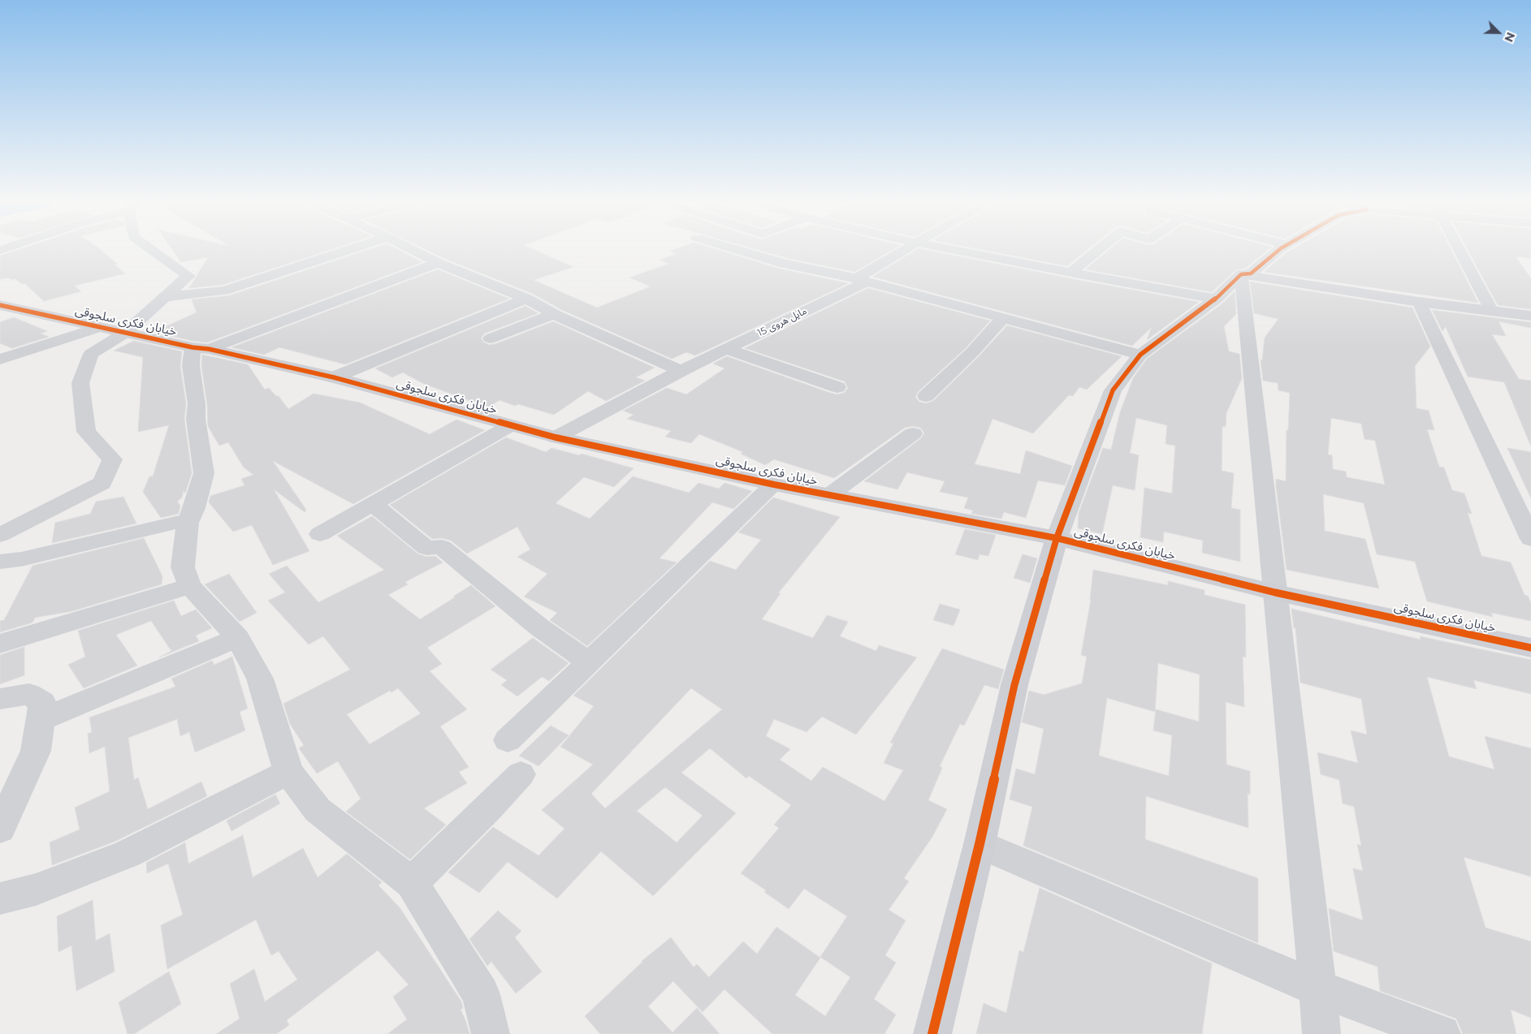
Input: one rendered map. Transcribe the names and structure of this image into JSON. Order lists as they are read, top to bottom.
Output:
{
  "streets": {
    "street": ["خیابان فکری سلجوقی", "مایل هروی 15"]
  },
  "crossings": [
    ["خیابان فکری سلجوقی", "مایل هروی 15"]
  ],
  "north": "bottom right"
}
